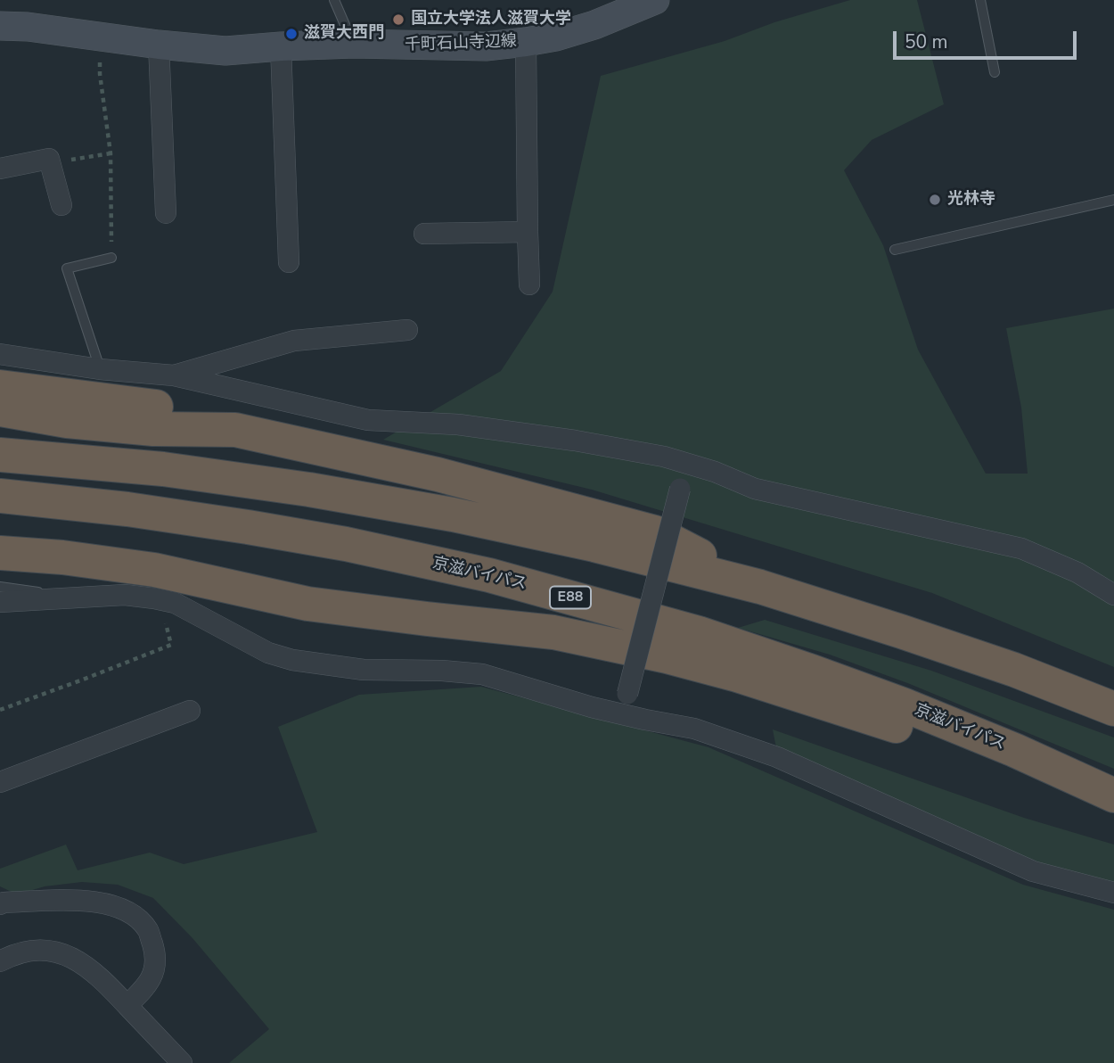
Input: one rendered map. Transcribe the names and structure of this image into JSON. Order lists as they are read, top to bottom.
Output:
{
  "streets": {
    "highway": ["京滋バイパス", "E88"],
    "main road": ["千町石山寺辺線"]
  },
  "places": ["国立大学法人滋賀大学", "滋賀大西門", "光林寺"],
  "scale_bar": "50 m"
}
